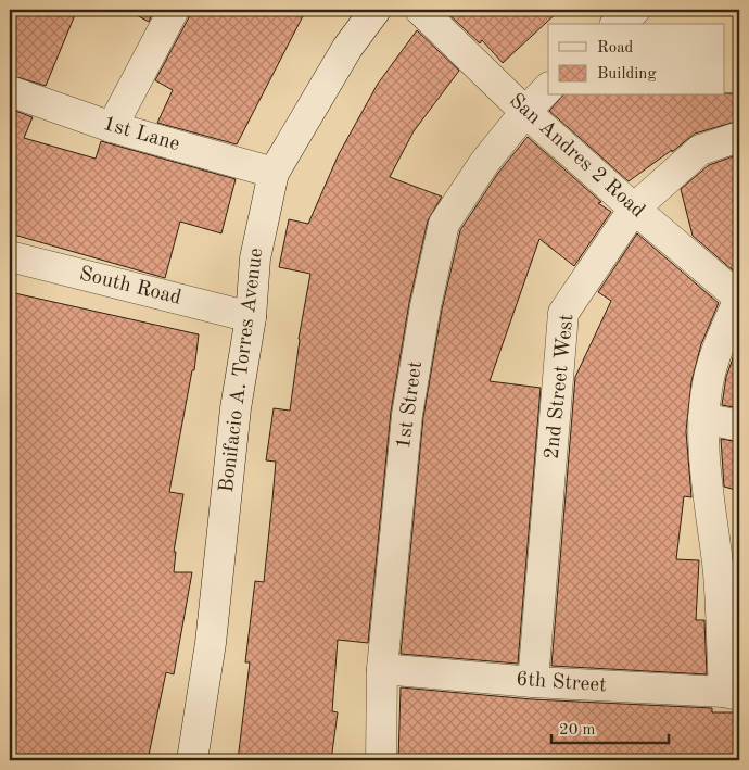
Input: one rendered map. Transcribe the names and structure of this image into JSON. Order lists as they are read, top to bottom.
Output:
{
  "streets": {
    "street": [
      "1st Lane",
      "San Andres 2 Road",
      "South Road",
      "Bonifacio A. Torres Avenue",
      "2nd Street West",
      "1st Street",
      "6th Street"
    ]
  },
  "crossings": [
    ["1st Lane", "Bonifacio A. Torres Avenue"],
    ["San Andres 2 Road", "2nd Street West"],
    ["San Andres 2 Road", "1st Street"],
    ["South Road", "Bonifacio A. Torres Avenue"],
    ["2nd Street West", "6th Street"],
    ["1st Street", "6th Street"]
  ],
  "legend": ["Road", "Building"],
  "scale_bar": "20 m"
}
